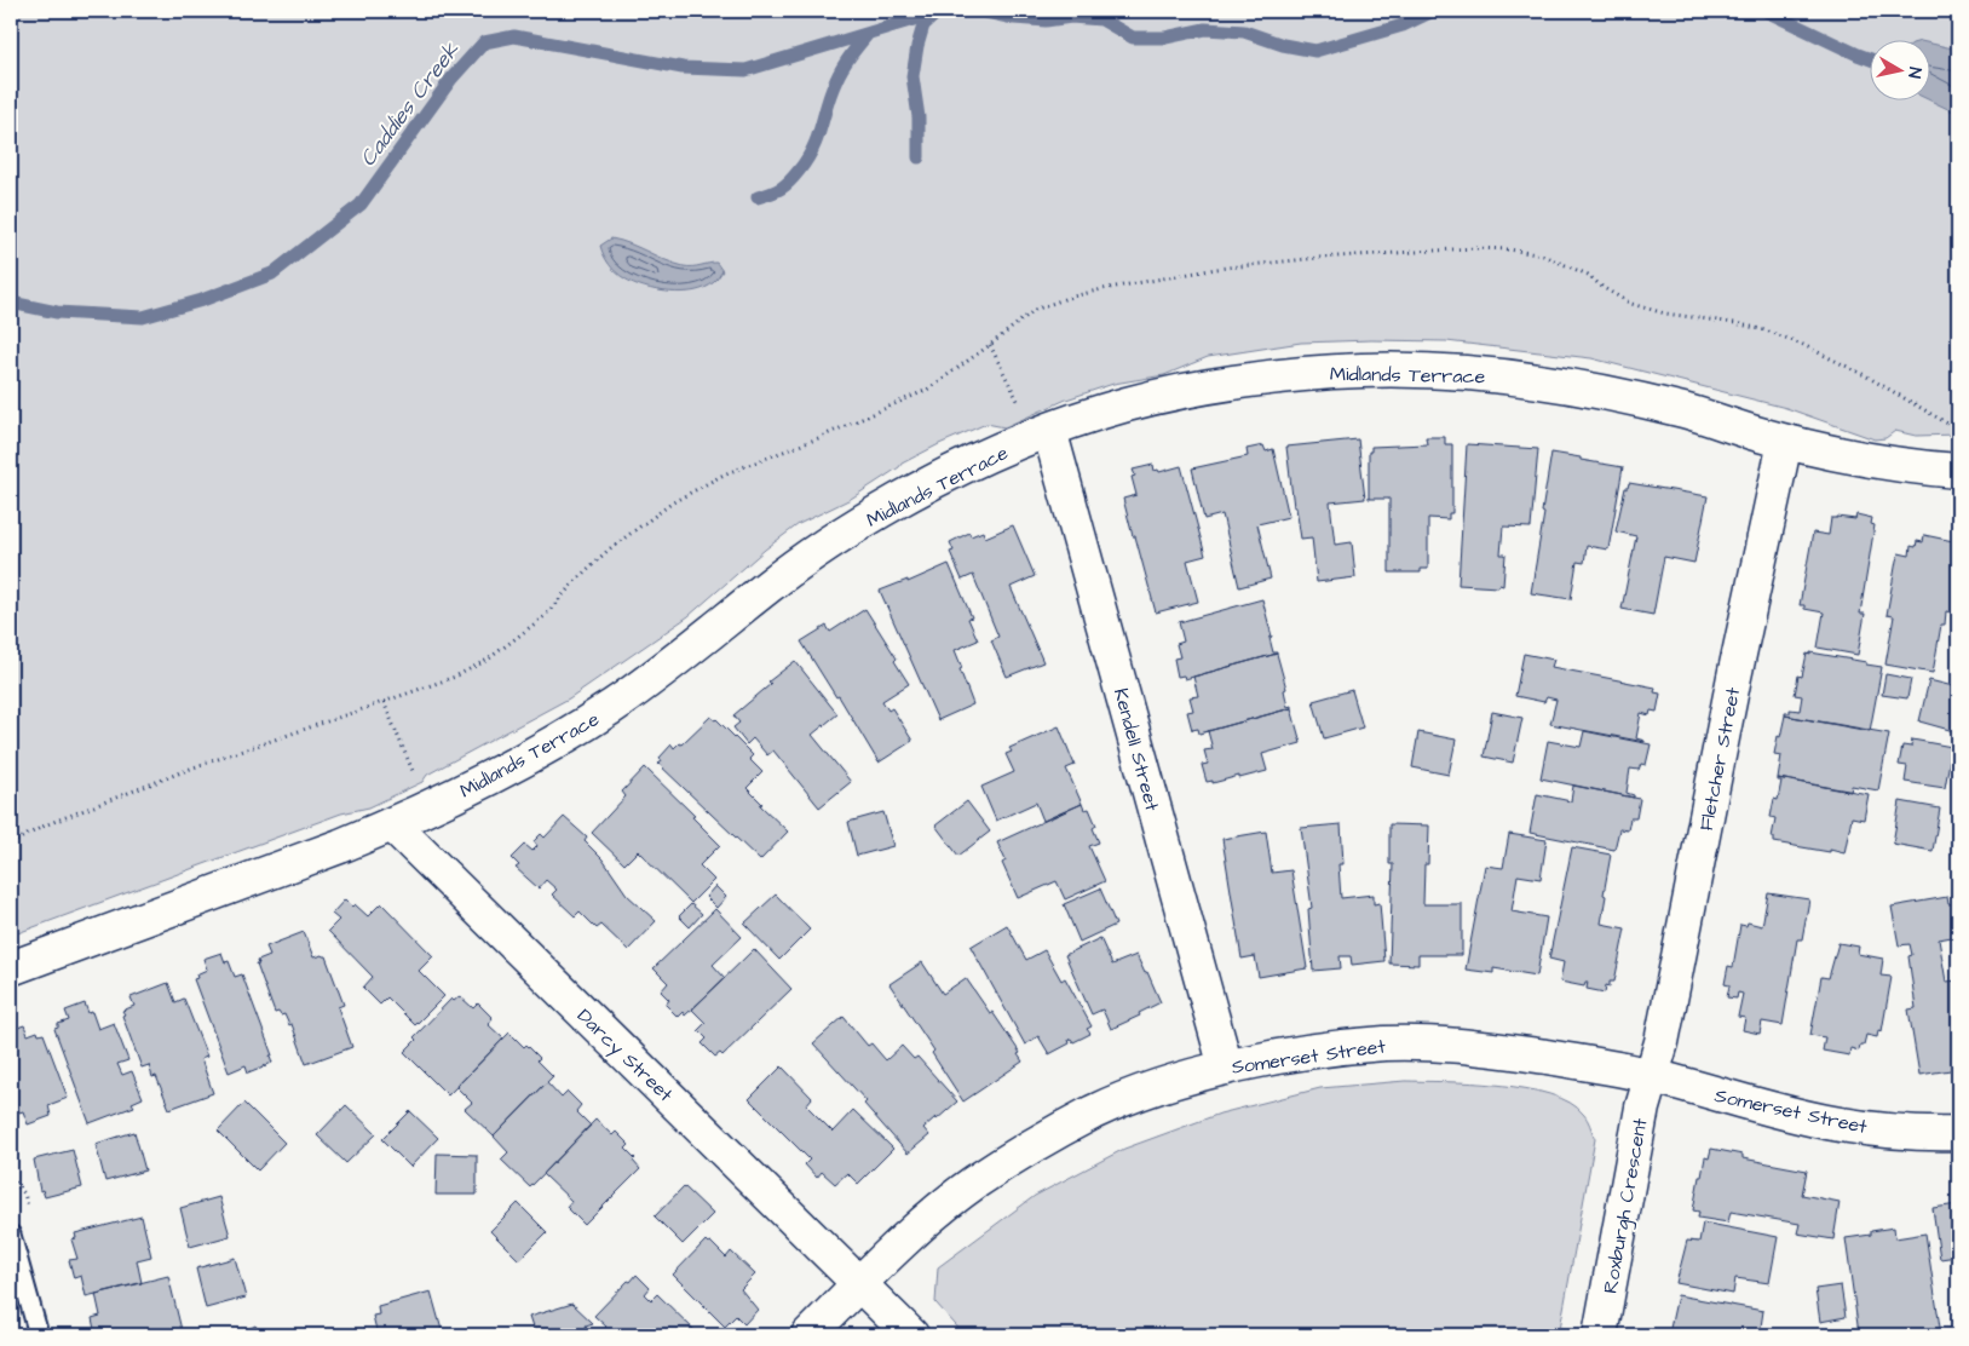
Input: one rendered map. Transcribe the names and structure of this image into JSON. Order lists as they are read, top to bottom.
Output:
{
  "streets": {
    "street": [
      "Midlands Terrace",
      "Kendell Street",
      "Fletcher Street",
      "Darcy Street",
      "Somerset Street",
      "Roxburgh Crescent"
    ]
  },
  "crossings": [
    ["Midlands Terrace", "Kendell Street"],
    ["Midlands Terrace", "Fletcher Street"],
    ["Midlands Terrace", "Darcy Street"],
    ["Kendell Street", "Somerset Street"],
    ["Fletcher Street", "Somerset Street"],
    ["Fletcher Street", "Roxburgh Crescent"],
    ["Darcy Street", "Somerset Street"],
    ["Somerset Street", "Roxburgh Crescent"]
  ],
  "water": ["Caddies Creek"],
  "north": "right"
}
